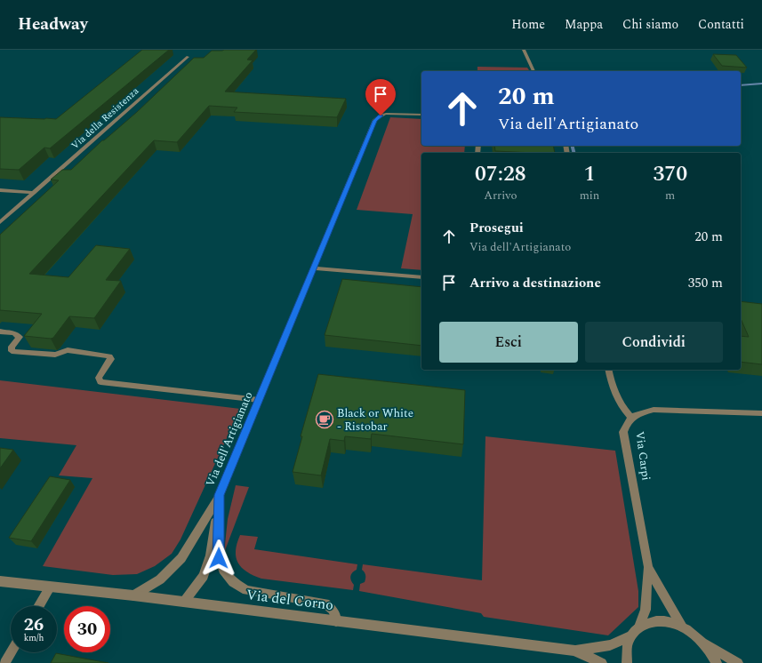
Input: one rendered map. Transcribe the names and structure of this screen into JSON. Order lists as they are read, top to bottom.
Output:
{
  "streets": {
    "street": [
      "Via della Resistenza",
      "Via dell'Artigianato",
      "Via Carpi",
      "Via del Corno"
    ]
  },
  "crossings": [
    ["Via dell'Artigianato", "Via del Corno"],
    ["Via Carpi", "Via del Corno"]
  ],
  "places": {
    "cafe": ["Black or White - Ristobar"]
  },
  "page": {
    "header": "Headway",
    "nav": [
      "Home",
      "Mappa",
      "Chi siamo",
      "Contatti"
    ],
    "turn": ["20 m", "Via dell'Artigianato"],
    "eta": [
      "07:28",
      "Arrivo",
      "1",
      "min",
      "370",
      "m"
    ],
    "list": [
      {
        "name": "Prosegui",
        "note": "Via dell'Artigianato",
        "value": "20 m"
      },
      {
        "name": "Arrivo a destinazione",
        "value": "350 m"
      }
    ],
    "buttons": ["Esci", "Condividi"],
    "speed": "26 km/h",
    "limit": "30"
  }
}
